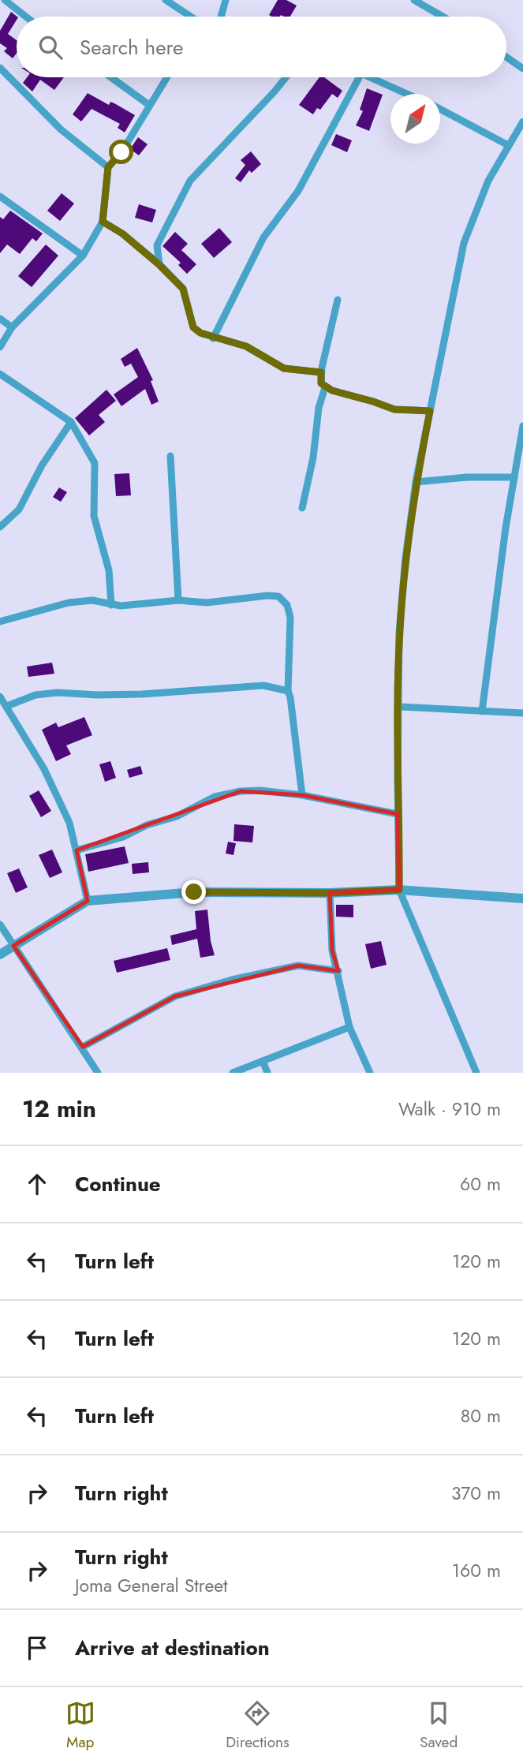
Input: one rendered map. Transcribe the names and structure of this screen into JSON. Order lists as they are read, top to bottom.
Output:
{
  "north": "top right",
  "page": {
    "search": "Search here",
    "heading": ["12 min", "Walk · 910 m"],
    "list": [
      ["Continue", "60 m"],
      ["Turn left", "120 m"],
      ["Turn left", "120 m"],
      ["Turn left", "80 m"],
      ["Turn right", "370 m"],
      ["Turn right", "Joma General Street", "160 m"],
      "Arrive at destination"
    ],
    "nav": ["Map", "Directions", "Saved"]
  }
}
